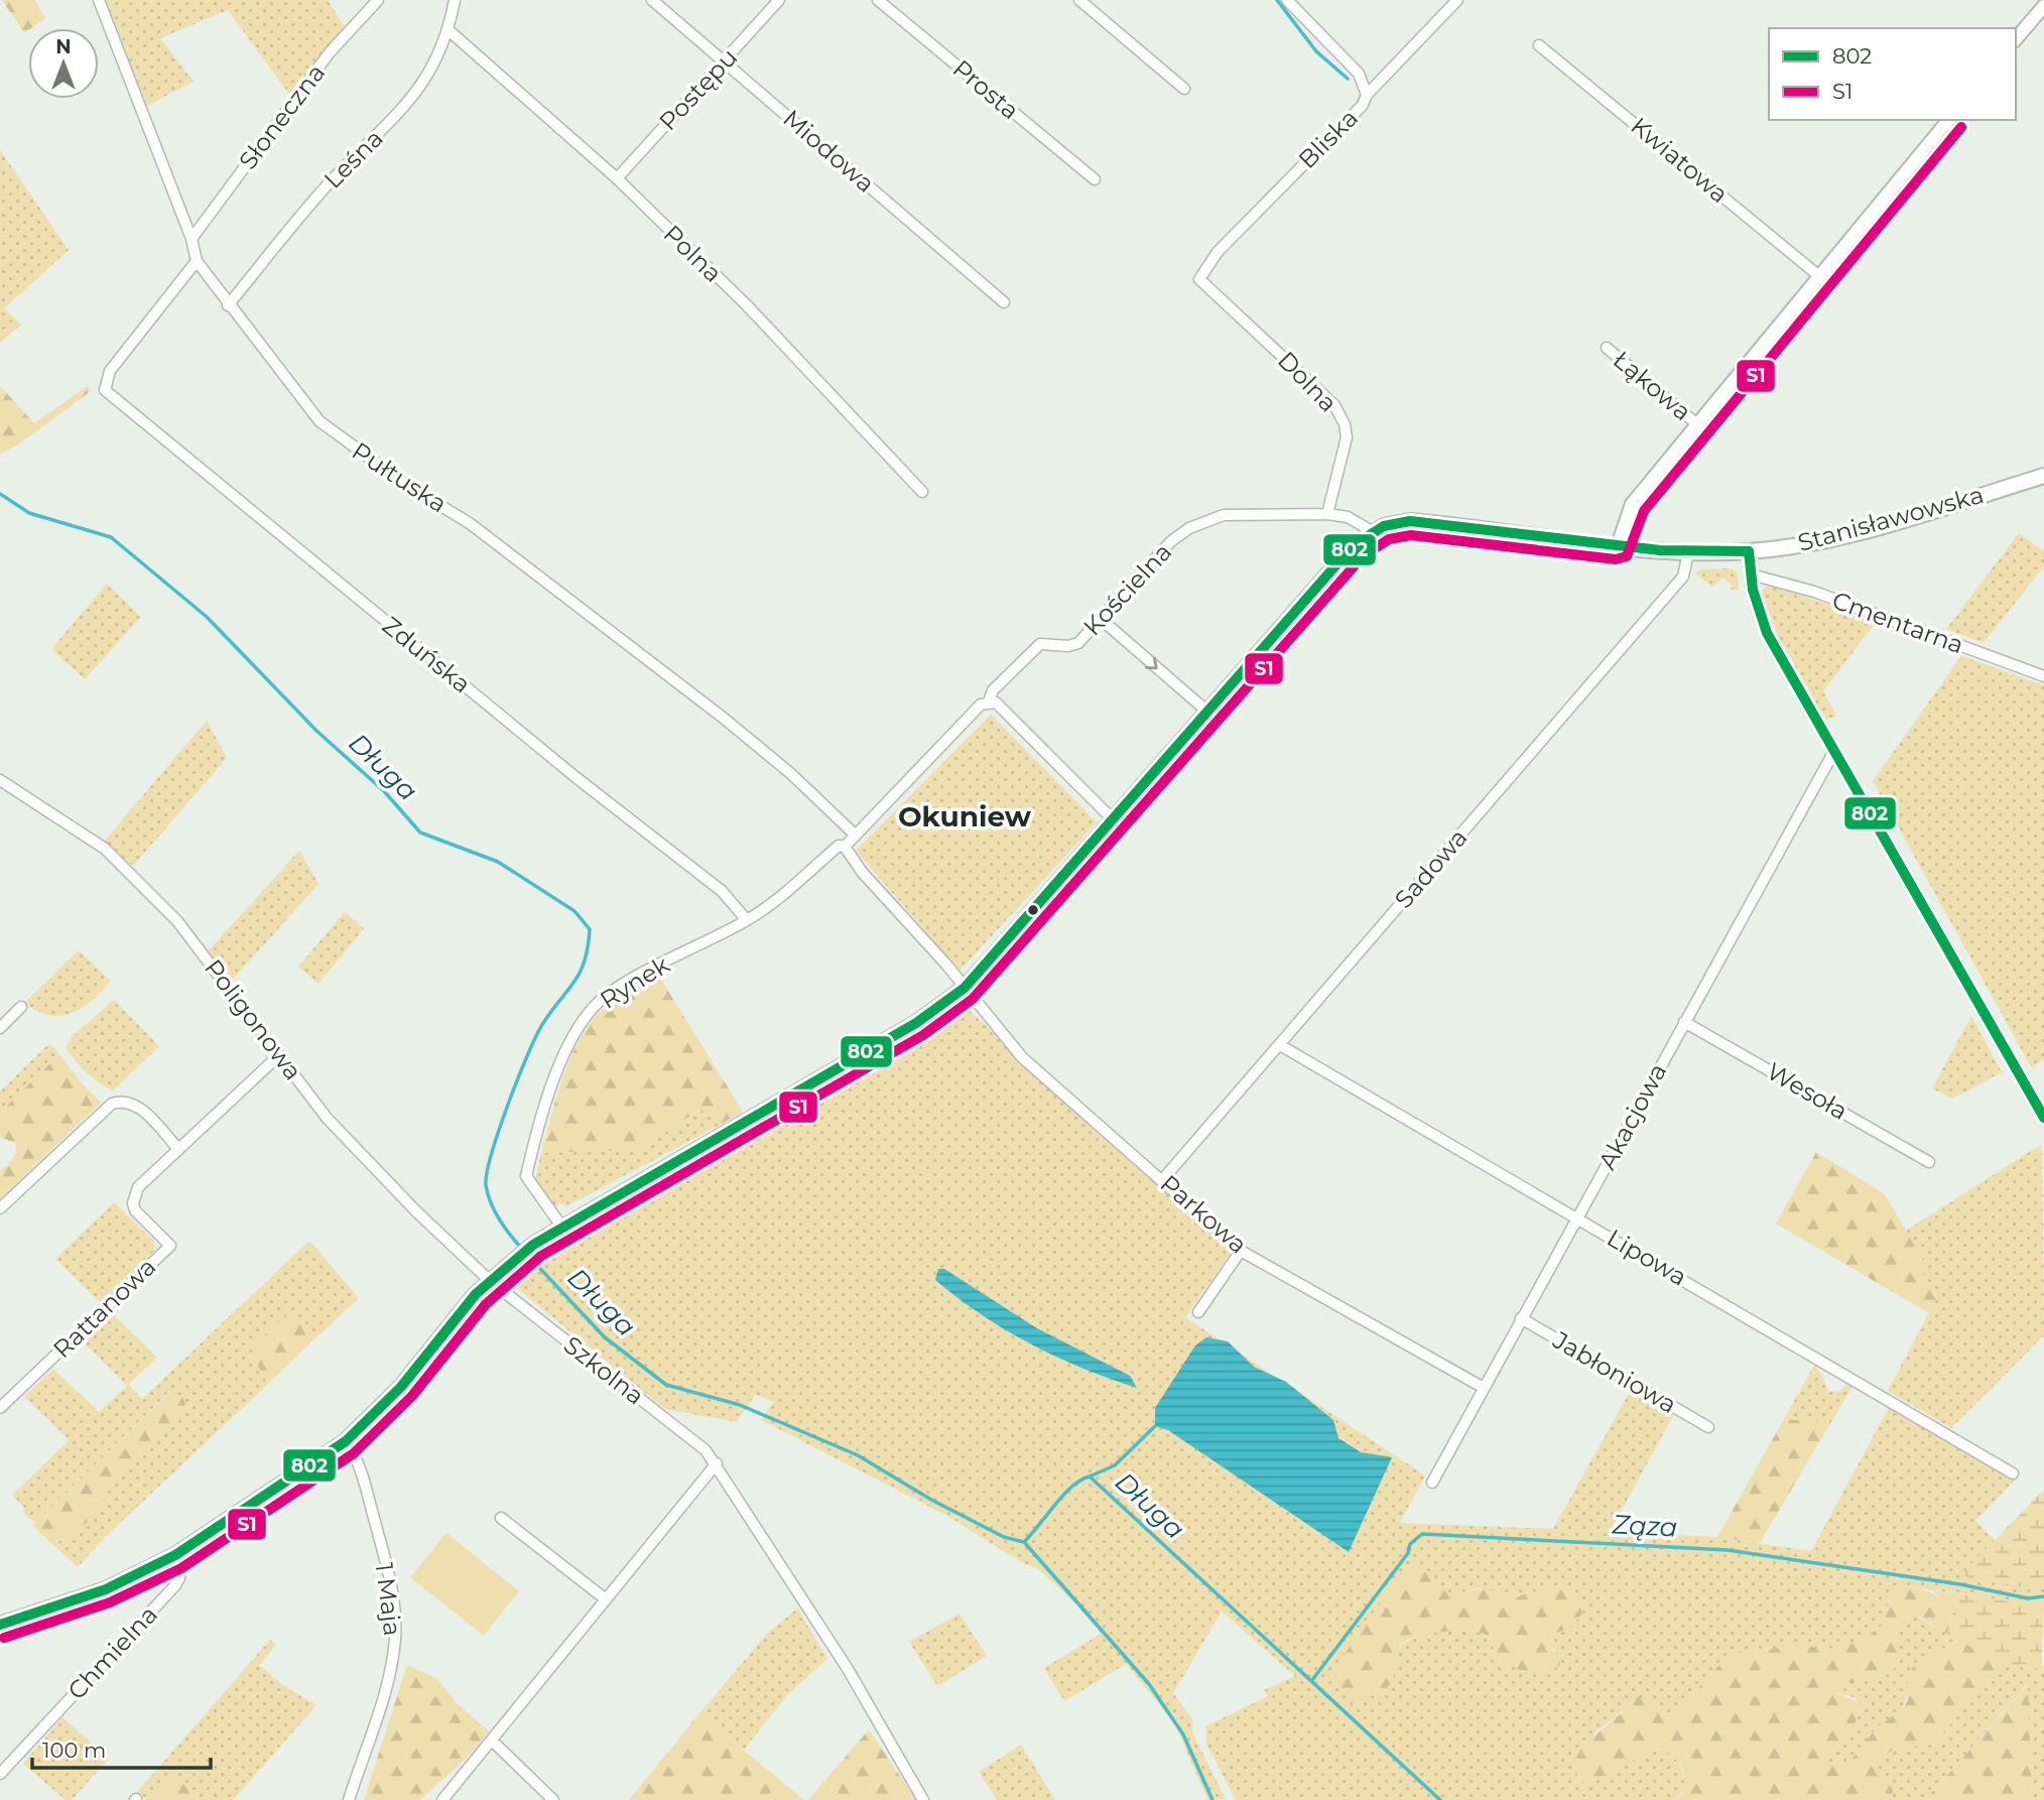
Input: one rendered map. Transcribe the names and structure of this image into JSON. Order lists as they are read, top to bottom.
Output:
{
  "streets": {
    "main road": ["Stanisławowska"],
    "street": [
      "Postępu",
      "Prosta",
      "Słoneczna",
      "Bliska",
      "Miodowa",
      "Leśna",
      "Kwiatowa",
      "Polna",
      "Dolna",
      "Łąkowa",
      "Pułtuska",
      "Kościelna",
      "Cmentarna",
      "Zduńska",
      "Sadowa",
      "Rynek",
      "Poligonowa",
      "Wesoła",
      "Akacjowa",
      "Parkowa",
      "Lipowa",
      "Rattanowa",
      "Szkolna",
      "Jabłoniowa",
      "1 Maja",
      "Chmielna"
    ]
  },
  "crossings": [
    ["Postępu", "Miodowa"],
    ["Postępu", "Polna"],
    ["Słoneczna", "Pułtuska"],
    ["Bliska", "Dolna"],
    ["Leśna", "Polna"],
    ["Leśna", "Pułtuska"],
    ["Dolna", "Kościelna"],
    ["Pułtuska", "Zduńska"],
    ["Pułtuska", "Rynek"],
    ["Stanisławowska", "Kościelna"],
    ["Stanisławowska", "Sadowa"],
    ["Stanisławowska", "Rynek"],
    ["Stanisławowska", "Poligonowa"],
    ["Stanisławowska", "Parkowa"],
    ["Stanisławowska", "Szkolna"],
    ["Stanisławowska", "1 Maja"],
    ["Stanisławowska", "Chmielna"],
    ["Kościelna", "Rynek"],
    ["Zduńska", "Rynek"],
    ["Sadowa", "Parkowa"],
    ["Sadowa", "Lipowa"],
    ["Poligonowa", "Rattanowa"],
    ["Poligonowa", "Szkolna"],
    ["Wesoła", "Akacjowa"],
    ["Akacjowa", "Parkowa"],
    ["Akacjowa", "Lipowa"],
    ["Akacjowa", "Jabłoniowa"]
  ],
  "districts": ["Okuniew"],
  "water": ["Długa", "Ząza"],
  "lines": ["transit line S1", "transit line 802"],
  "legend": ["802", "S1"],
  "scale_bar": "100 m",
  "north": "top"
}
